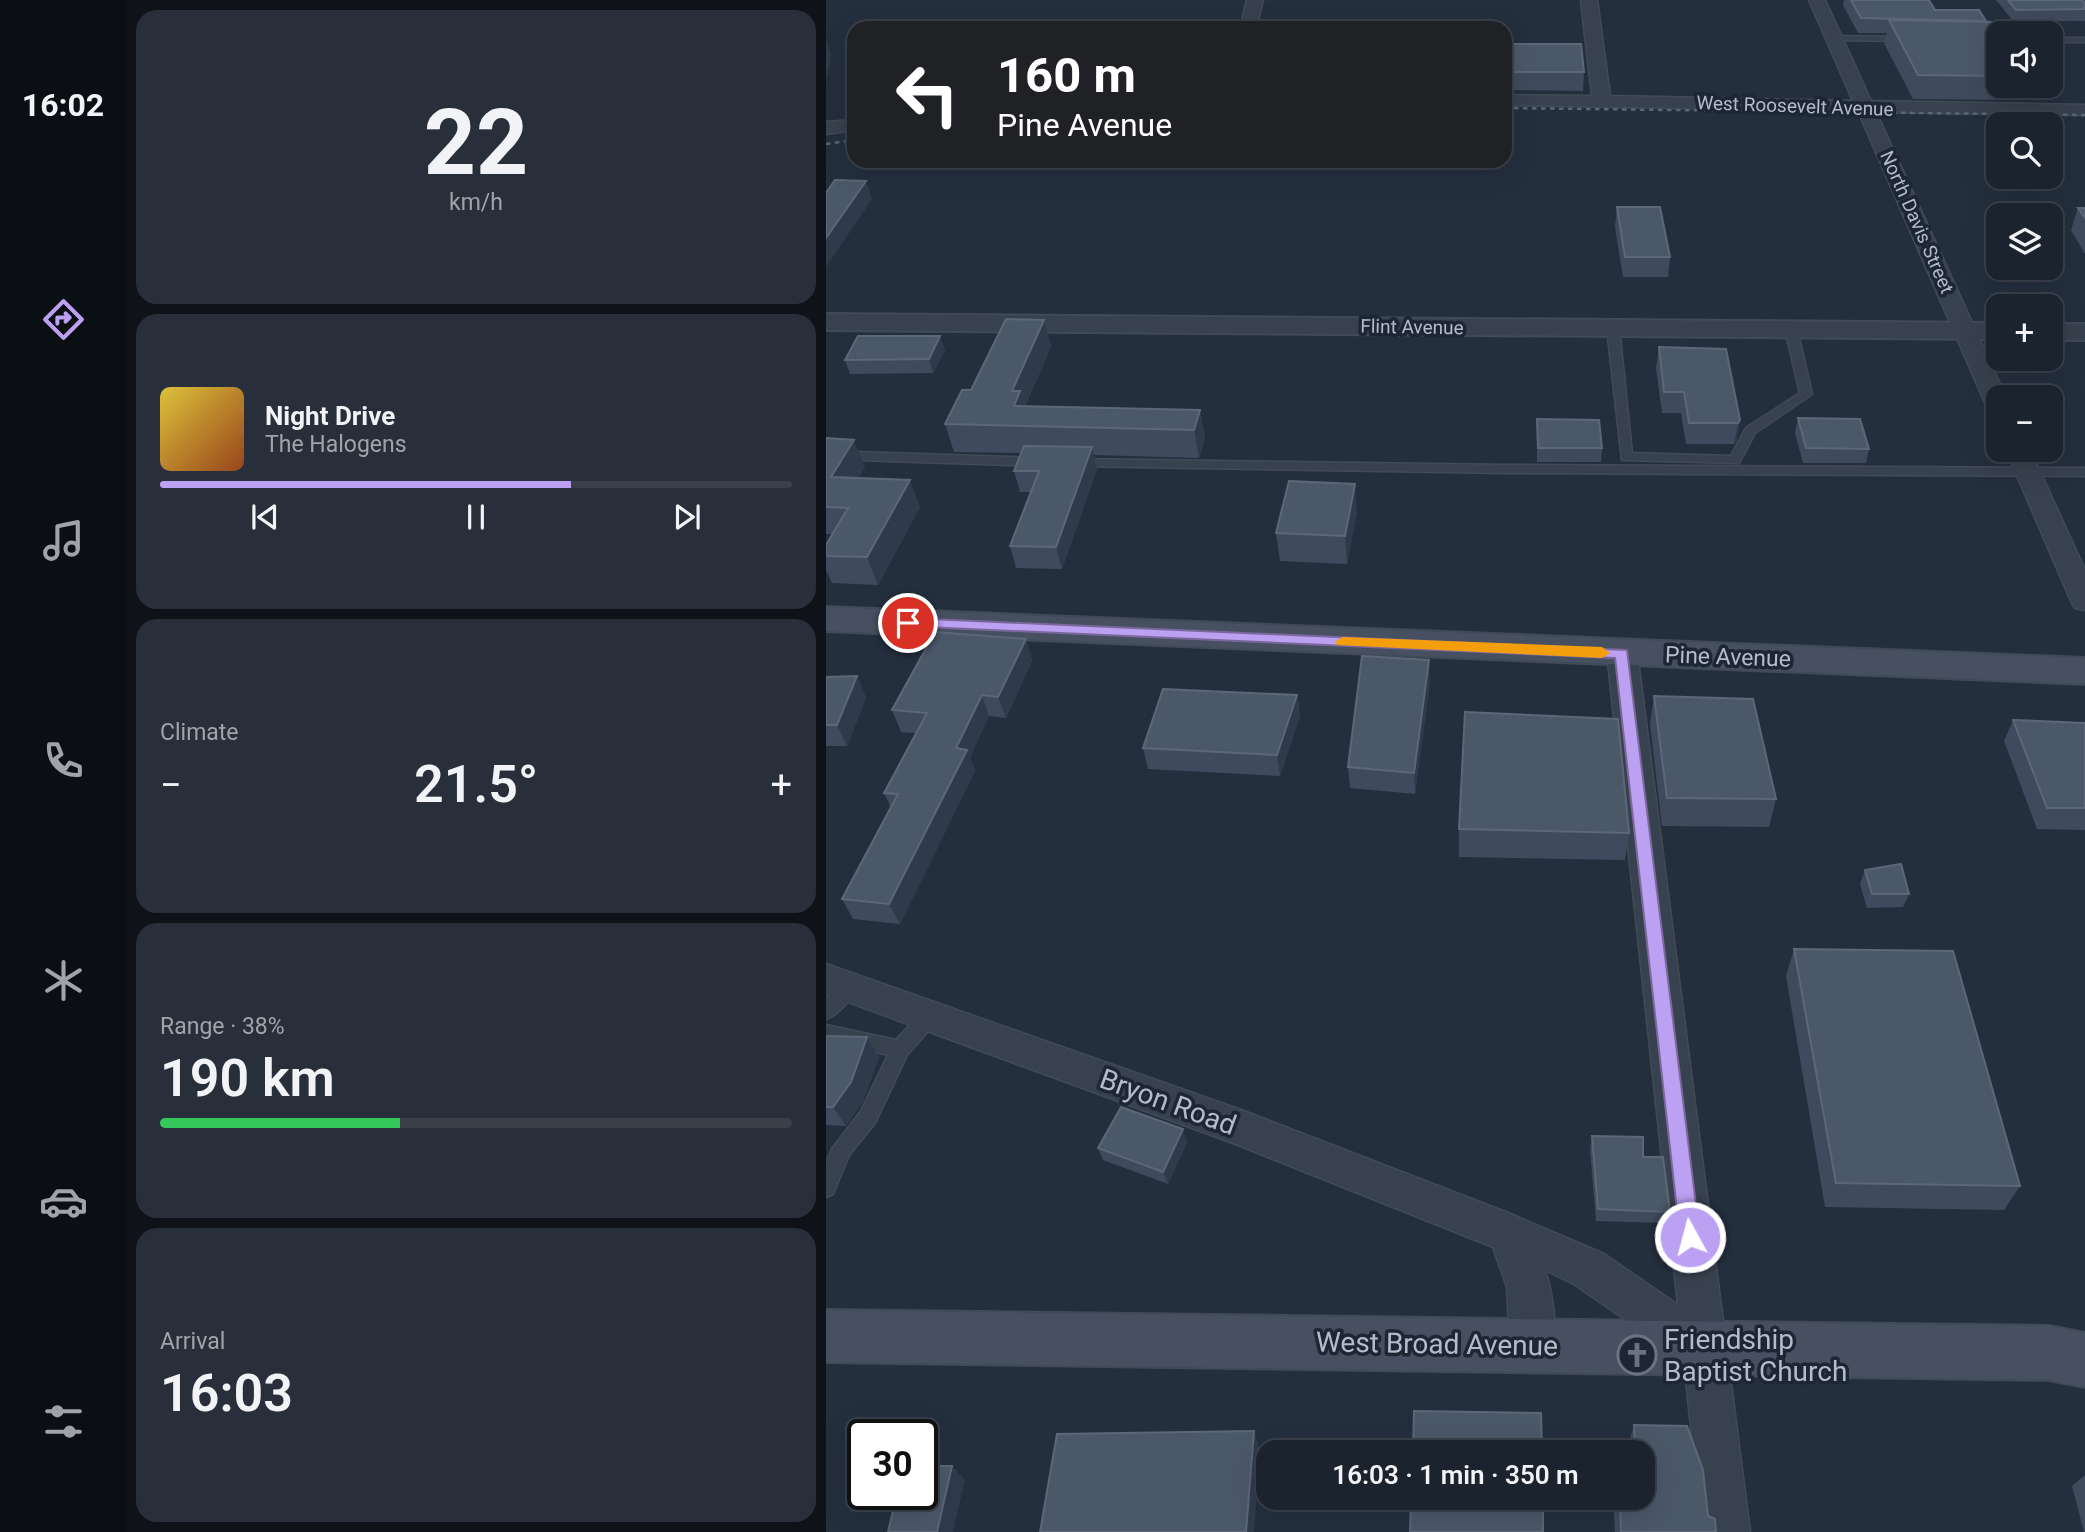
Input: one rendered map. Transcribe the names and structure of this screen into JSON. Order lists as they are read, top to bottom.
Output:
{
  "streets": {
    "main road": ["Pine Avenue", "West Broad Avenue"],
    "street": [
      "West Roosevelt Avenue",
      "North Davis Street",
      "Flint Avenue",
      "Bryon Road"
    ]
  },
  "crossings": [
    ["West Roosevelt Avenue", "North Davis Street"],
    ["North Davis Street", "Flint Avenue"],
    ["Bryon Road", "West Broad Avenue"]
  ],
  "places": {
    "church": ["Friendship Baptist Church"]
  },
  "page": {
    "tabs": "16:02",
    "tile": [
      ["22", "km/h"],
      "Climate",
      ["Range · 38%", "190 km"],
      ["Arrival", "16:03"]
    ],
    "map_buttons": ["+", "−"],
    "turn": ["160 m", "Pine Avenue"],
    "song": ["Night Drive", "The Halogens"],
    "heat": ["−", "21.5°", "+"],
    "limit": "30",
    "trip": "16:03 · 1 min · 350 m"
  }
}
